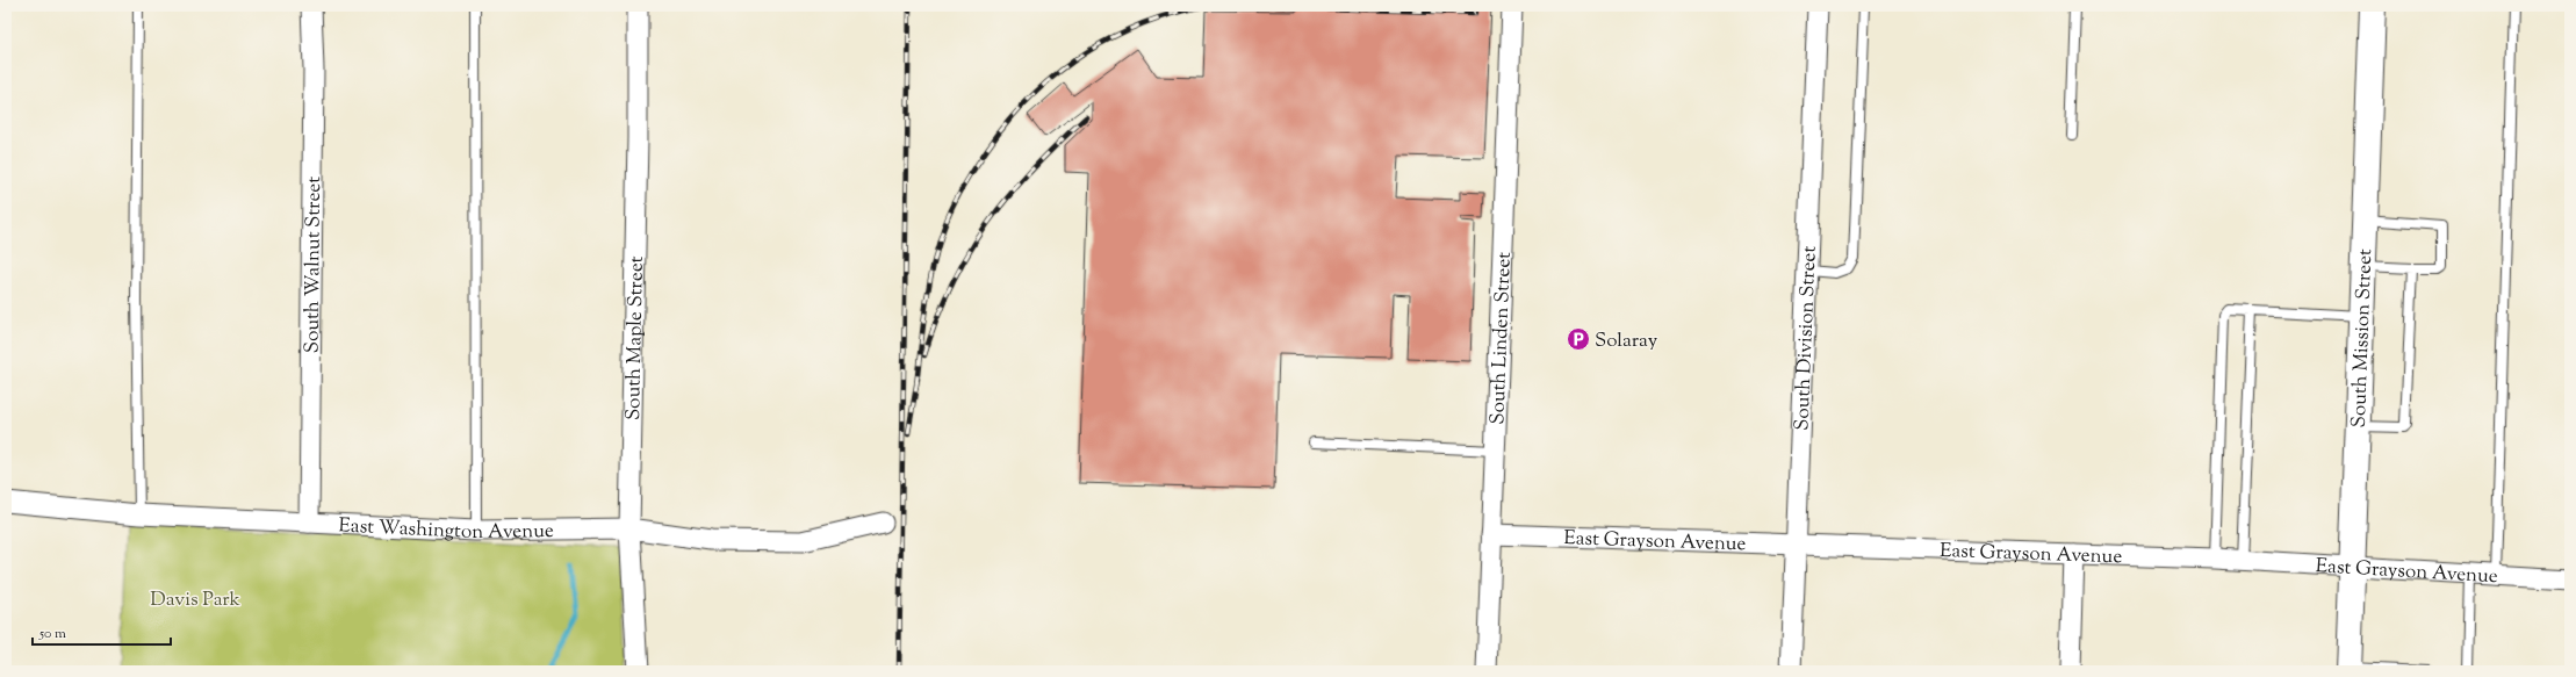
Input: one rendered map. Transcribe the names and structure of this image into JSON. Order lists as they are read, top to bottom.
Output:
{
  "streets": {
    "main road": ["South Mission Street"],
    "street": [
      "South Walnut Street",
      "South Maple Street",
      "South Linden Street",
      "South Division Street",
      "East Washington Avenue",
      "East Grayson Avenue"
    ]
  },
  "crossings": [
    ["South Walnut Street", "East Washington Avenue"],
    ["South Mission Street", "East Grayson Avenue"],
    ["South Maple Street", "East Washington Avenue"],
    ["South Linden Street", "East Grayson Avenue"],
    ["South Division Street", "East Grayson Avenue"]
  ],
  "parks": ["Davis Park"],
  "places": {
    "parking": ["Solaray"]
  },
  "scale_bar": "50 m"
}
